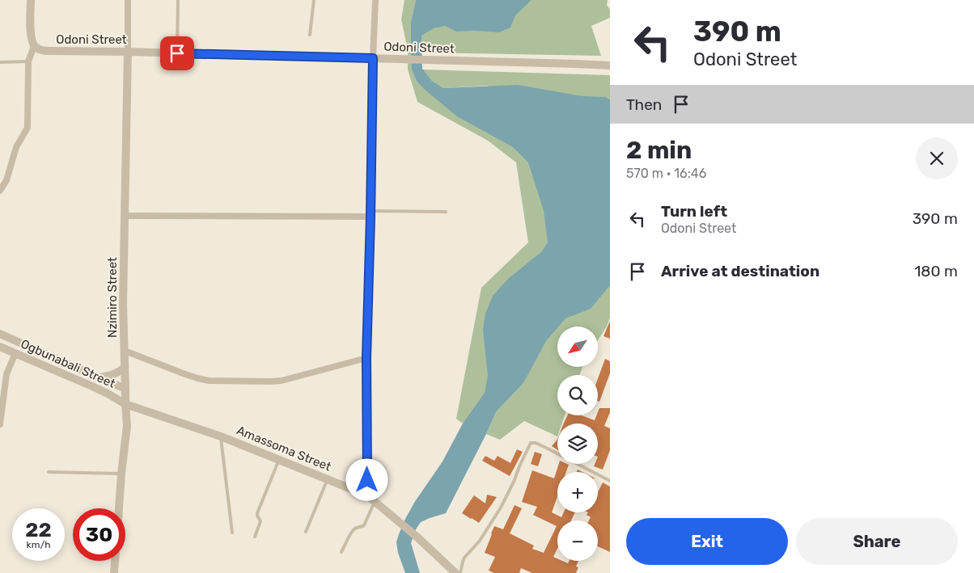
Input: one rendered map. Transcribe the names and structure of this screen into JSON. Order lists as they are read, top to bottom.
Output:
{
  "streets": {
    "street": [
      "Odoni Street",
      "Nzimiro Street",
      "Ogbunabali Street",
      "Amassoma Street"
    ]
  },
  "crossings": [
    ["Odoni Street", "Nzimiro Street"],
    ["Nzimiro Street", "Ogbunabali Street"],
    ["Nzimiro Street", "Amassoma Street"],
    ["Ogbunabali Street", "Amassoma Street"]
  ],
  "north": "bottom left",
  "page": {
    "turn": ["390 m", "Odoni Street"],
    "then": "Then",
    "heading": ["2 min", "570 m · 16:46"],
    "list": [
      {
        "name": "Turn left",
        "note": "Odoni Street",
        "value": "390 m"
      },
      {
        "name": "Arrive at destination",
        "value": "180 m"
      }
    ],
    "map_buttons": ["+", "−"],
    "speed": "22 km/h",
    "limit": "30",
    "buttons": ["Exit", "Share"]
  }
}
